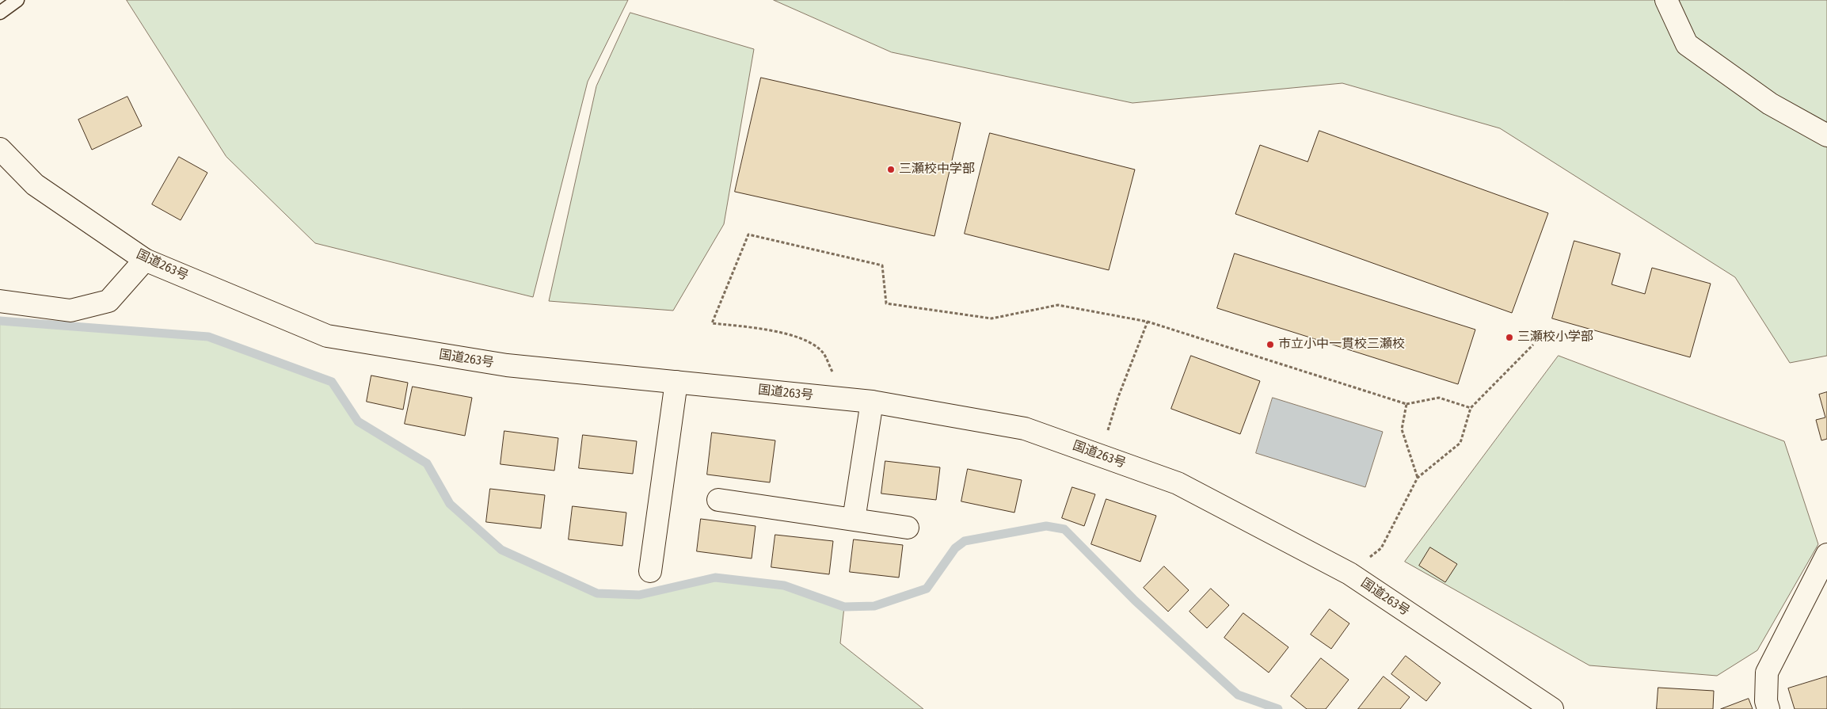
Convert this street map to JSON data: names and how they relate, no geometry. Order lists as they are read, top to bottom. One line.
{"streets":{"main road":["国道263号"]},"places":["三瀬校中学部","三瀬校小学部","市立小中一貫校三瀬校"]}
